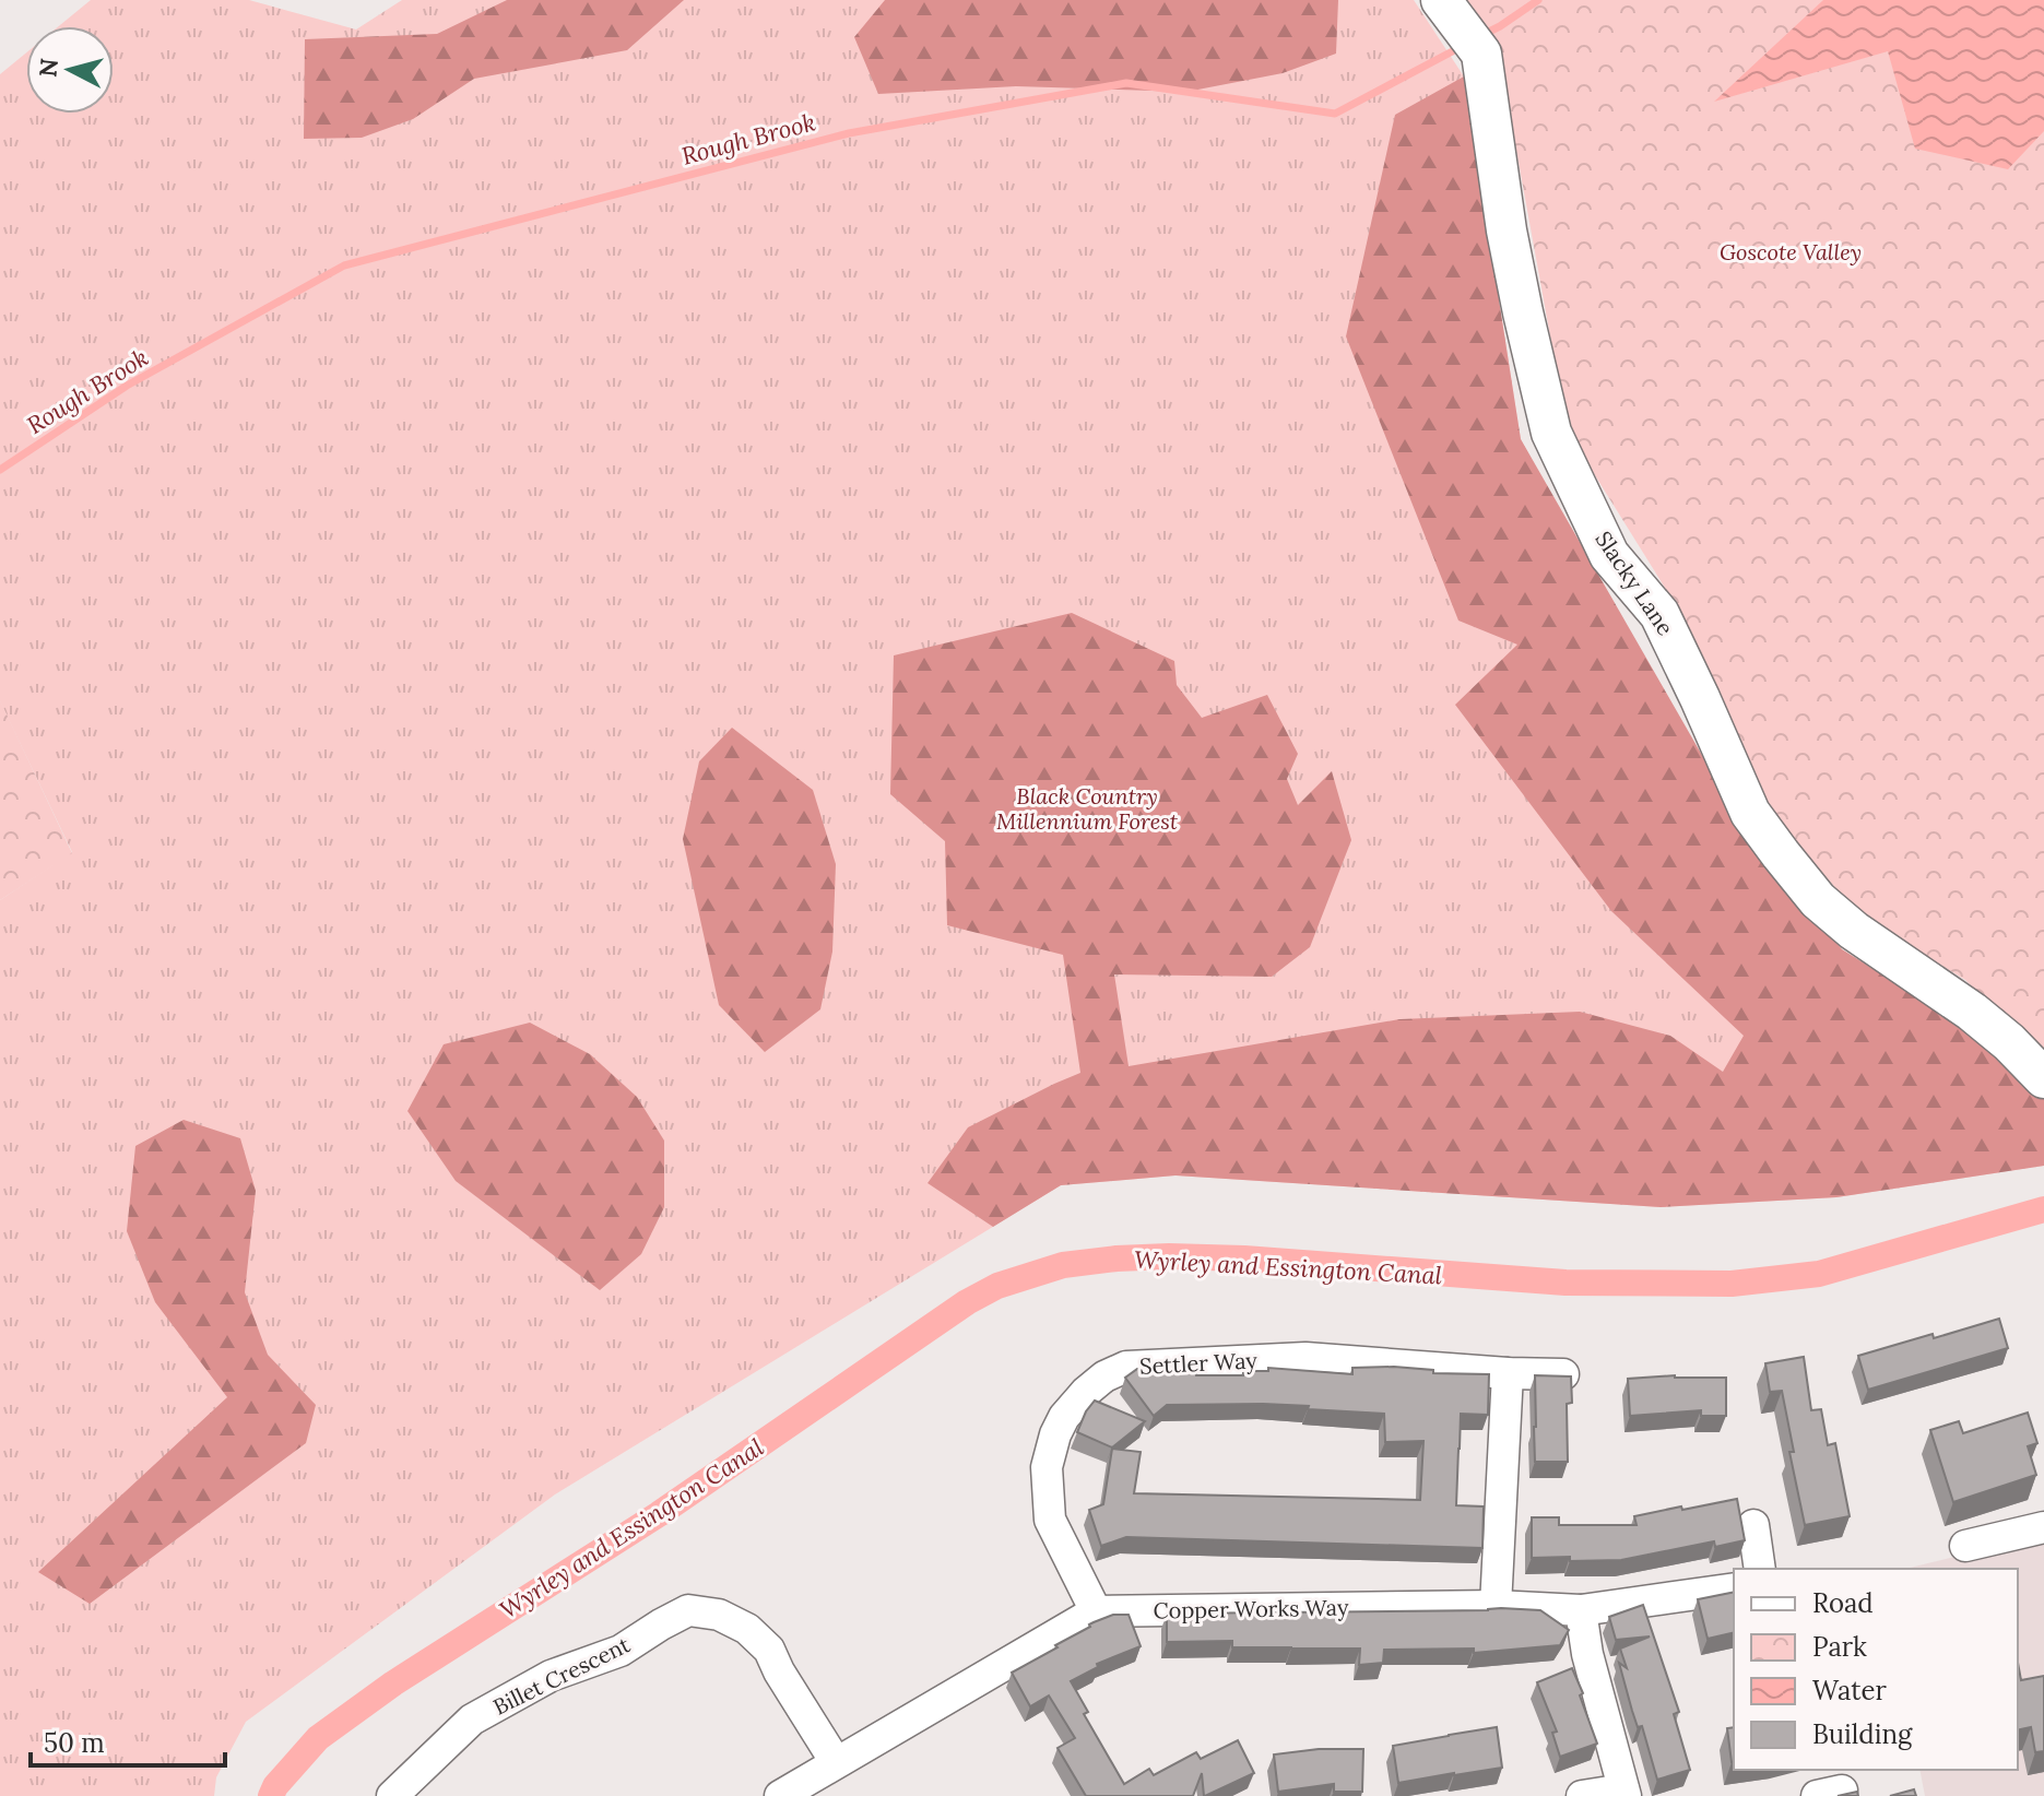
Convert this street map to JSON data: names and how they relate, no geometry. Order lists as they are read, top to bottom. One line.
{"streets":{"street":["Slacky Lane","Settler Way","Copper Works Way","Billet Crescent"]},"crossings":[["Settler Way","Copper Works Way"],["Copper Works Way","Billet Crescent"]],"water":["Rough Brook","Wyrley and Essington Canal"],"parks":["Goscote Valley","Black Country Millennium Forest"],"legend":["Road","Park","Water","Building"],"scale_bar":"50 m","north":"left"}
